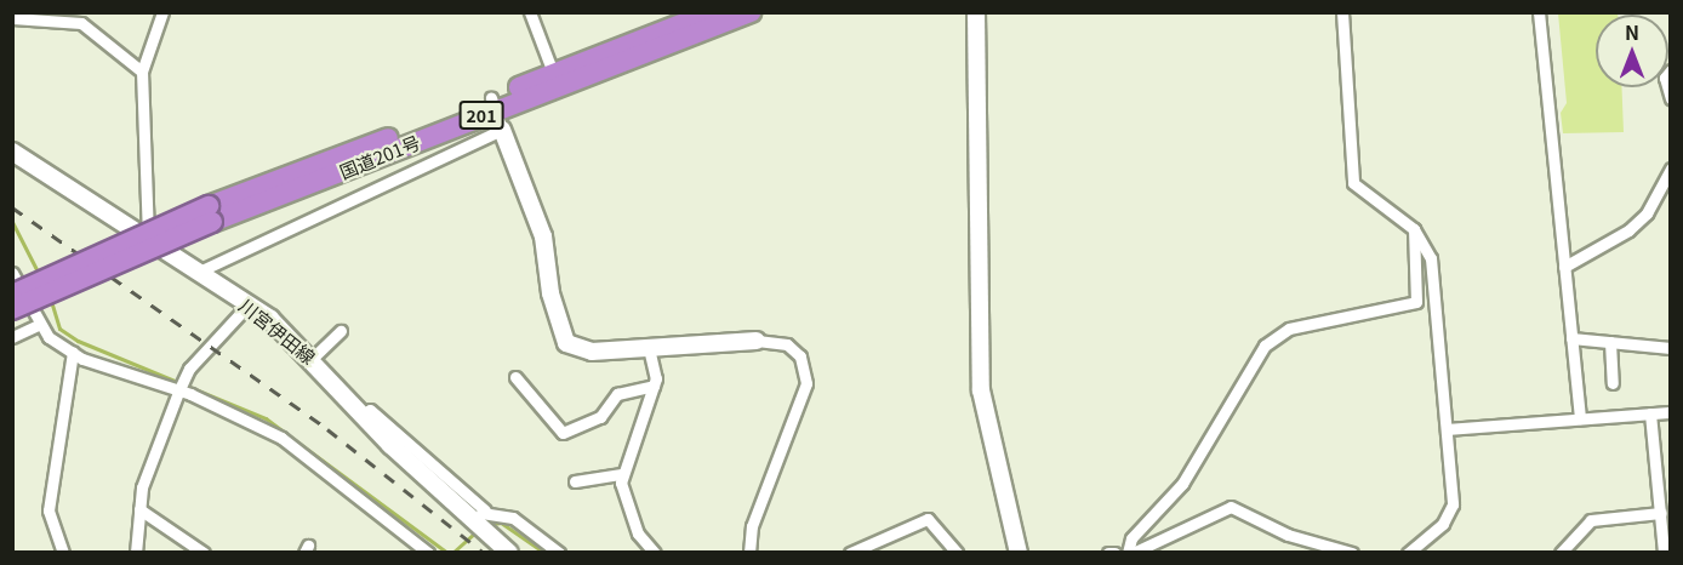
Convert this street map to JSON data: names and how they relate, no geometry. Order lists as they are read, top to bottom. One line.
{"streets":{"highway":["201","国道201号"],"street":["川宮伊田線"]},"north":"top"}
